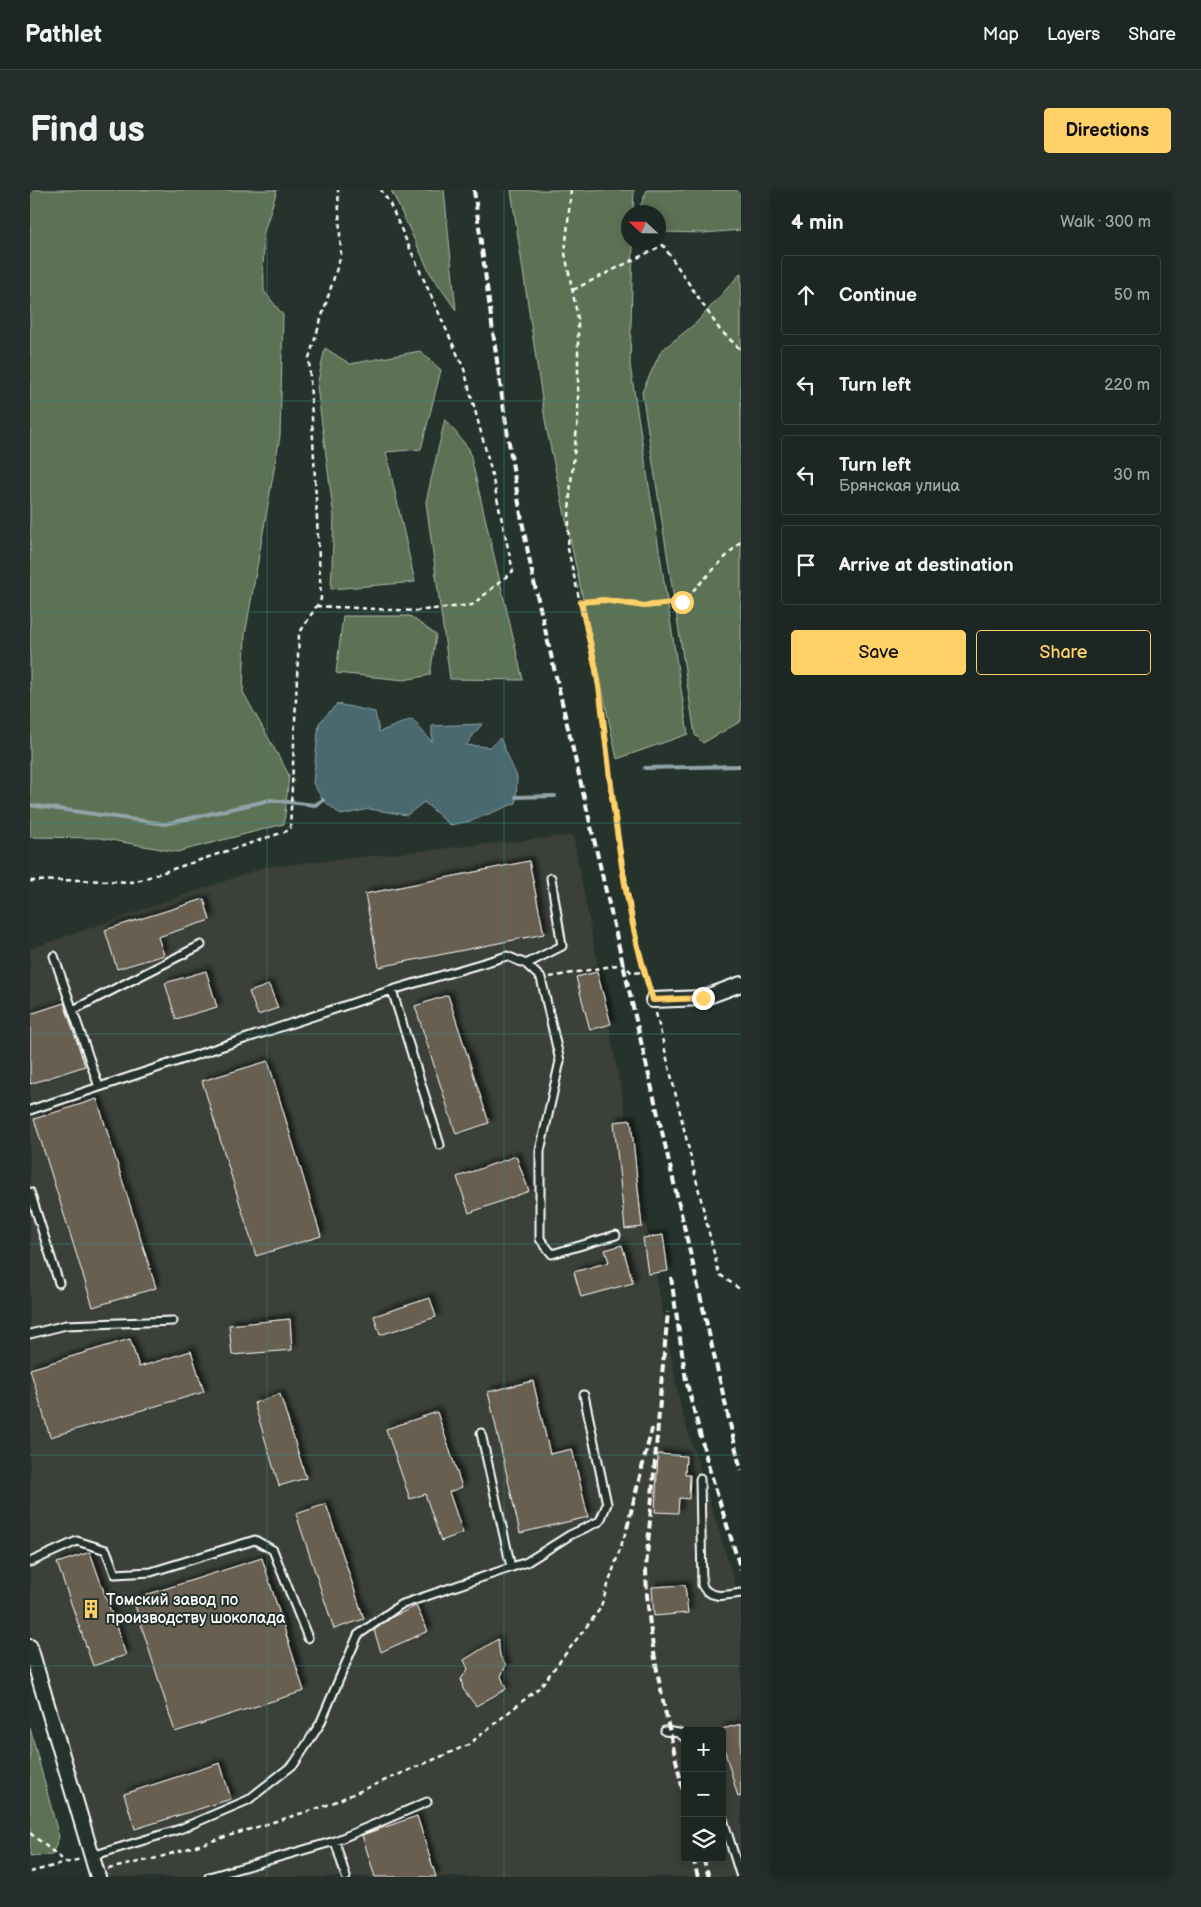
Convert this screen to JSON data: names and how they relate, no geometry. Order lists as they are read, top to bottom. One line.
{"places":{"building":["Томский завод по производству шоколада"]},"north":"left","page":{"header":"Pathlet","nav":["Map","Layers","Share"],"buttons":["Directions",["Save","Share"]],"title":"Find us","heading":["4 min","Walk · 300 m"],"list":[["Continue","50 m"],["Turn left","220 m"],["Turn left","Брянская улица","30 m"],"Arrive at destination"],"map_buttons":["+","−"]}}
